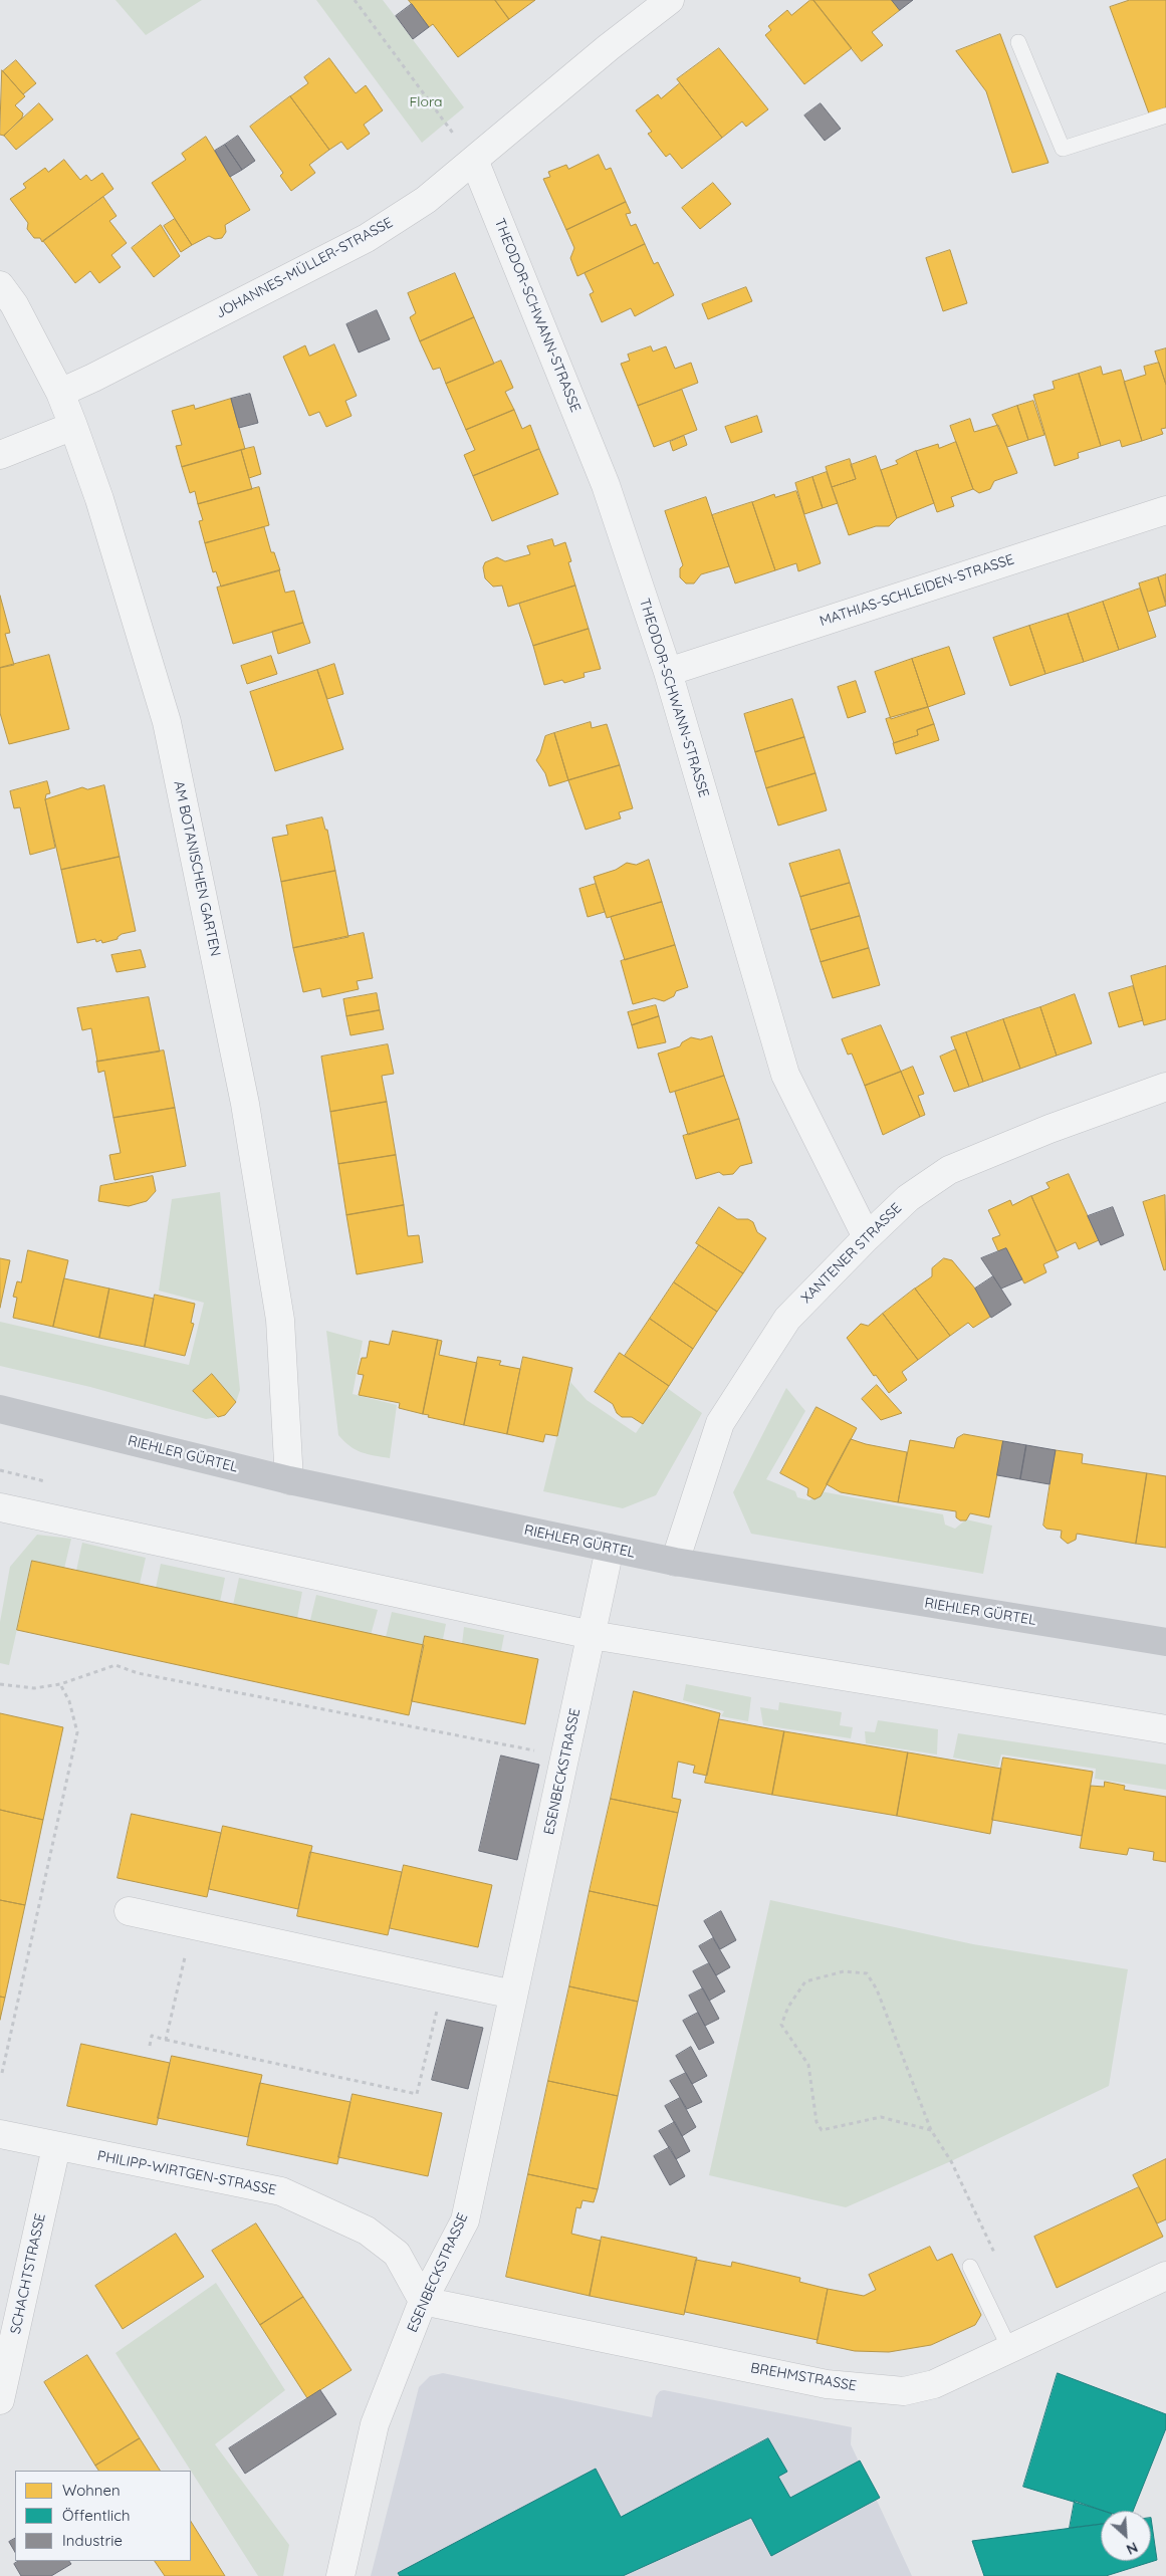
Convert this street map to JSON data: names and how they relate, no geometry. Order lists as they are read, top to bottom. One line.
{"streets":{"street":["JOHANNES-MÜLLER-STRASSE","THEODOR-SCHWANN-STRASSE","MATHIAS-SCHLEIDEN-STRASSE","AM BOTANISCHEN GARTEN","XANTENER STRASSE","RIEHLER GÜRTEL","ESENBECKSTRASSE","PHILIPP-WIRTGEN-STRASSE","SCHACHTSTRASSE","BREHMSTRASSE"]},"crossings":[["JOHANNES-MÜLLER-STRASSE","THEODOR-SCHWANN-STRASSE"],["JOHANNES-MÜLLER-STRASSE","AM BOTANISCHEN GARTEN"],["THEODOR-SCHWANN-STRASSE","MATHIAS-SCHLEIDEN-STRASSE"],["THEODOR-SCHWANN-STRASSE","XANTENER STRASSE"],["AM BOTANISCHEN GARTEN","RIEHLER GÜRTEL"],["XANTENER STRASSE","RIEHLER GÜRTEL"],["RIEHLER GÜRTEL","ESENBECKSTRASSE"],["ESENBECKSTRASSE","PHILIPP-WIRTGEN-STRASSE"],["ESENBECKSTRASSE","BREHMSTRASSE"],["PHILIPP-WIRTGEN-STRASSE","SCHACHTSTRASSE"],["PHILIPP-WIRTGEN-STRASSE","BREHMSTRASSE"]],"parks":["Flora"],"legend":["Wohnen","Öffentlich","Industrie"],"north":"bottom right"}
